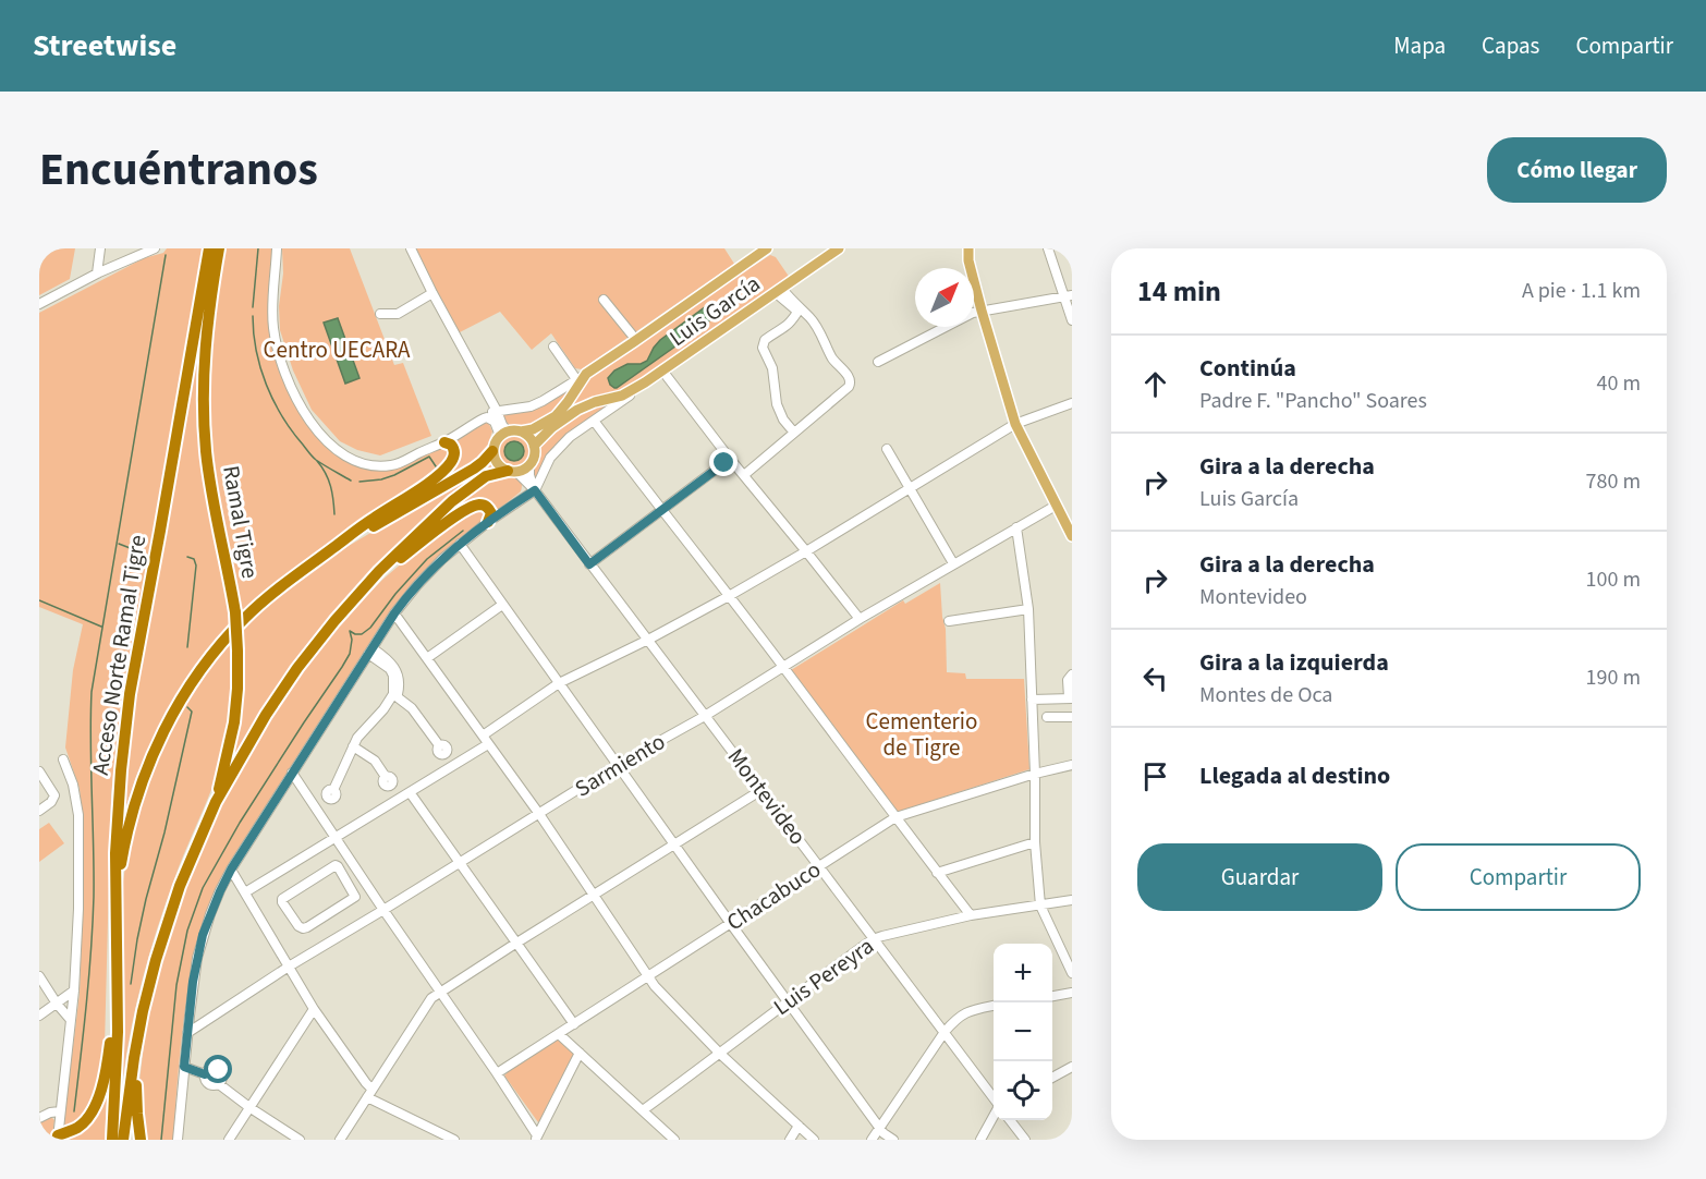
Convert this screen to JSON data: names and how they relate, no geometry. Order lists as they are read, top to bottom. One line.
{"streets":{"highway":["Ramal Tigre","Acceso Norte Ramal Tigre"],"main road":["Luis García"],"street":["Sarmiento","Montevideo","Chacabuco","Luis Pereyra"]},"crossings":[["Luis García","Montevideo"],["Ramal Tigre","Acceso Norte Ramal Tigre"],["Sarmiento","Montevideo"],["Montevideo","Chacabuco"],["Montevideo","Luis Pereyra"]],"parks":["Centro UECARA","Cementerio de Tigre"],"north":"top right","page":{"header":"Streetwise","nav":["Mapa","Capas","Compartir"],"title":"Encuéntranos","buttons":["Cómo llegar",["Guardar","Compartir"]],"heading":["14 min","A pie · 1.1 km"],"list":[["Continúa","Padre F. \"Pancho\" Soares","40 m"],["Gira a la derecha","Luis García","780 m"],["Gira a la derecha","Montevideo","100 m"],["Gira a la izquierda","Montes de Oca","190 m"],"Llegada al destino"],"map_buttons":["+","−"]}}
